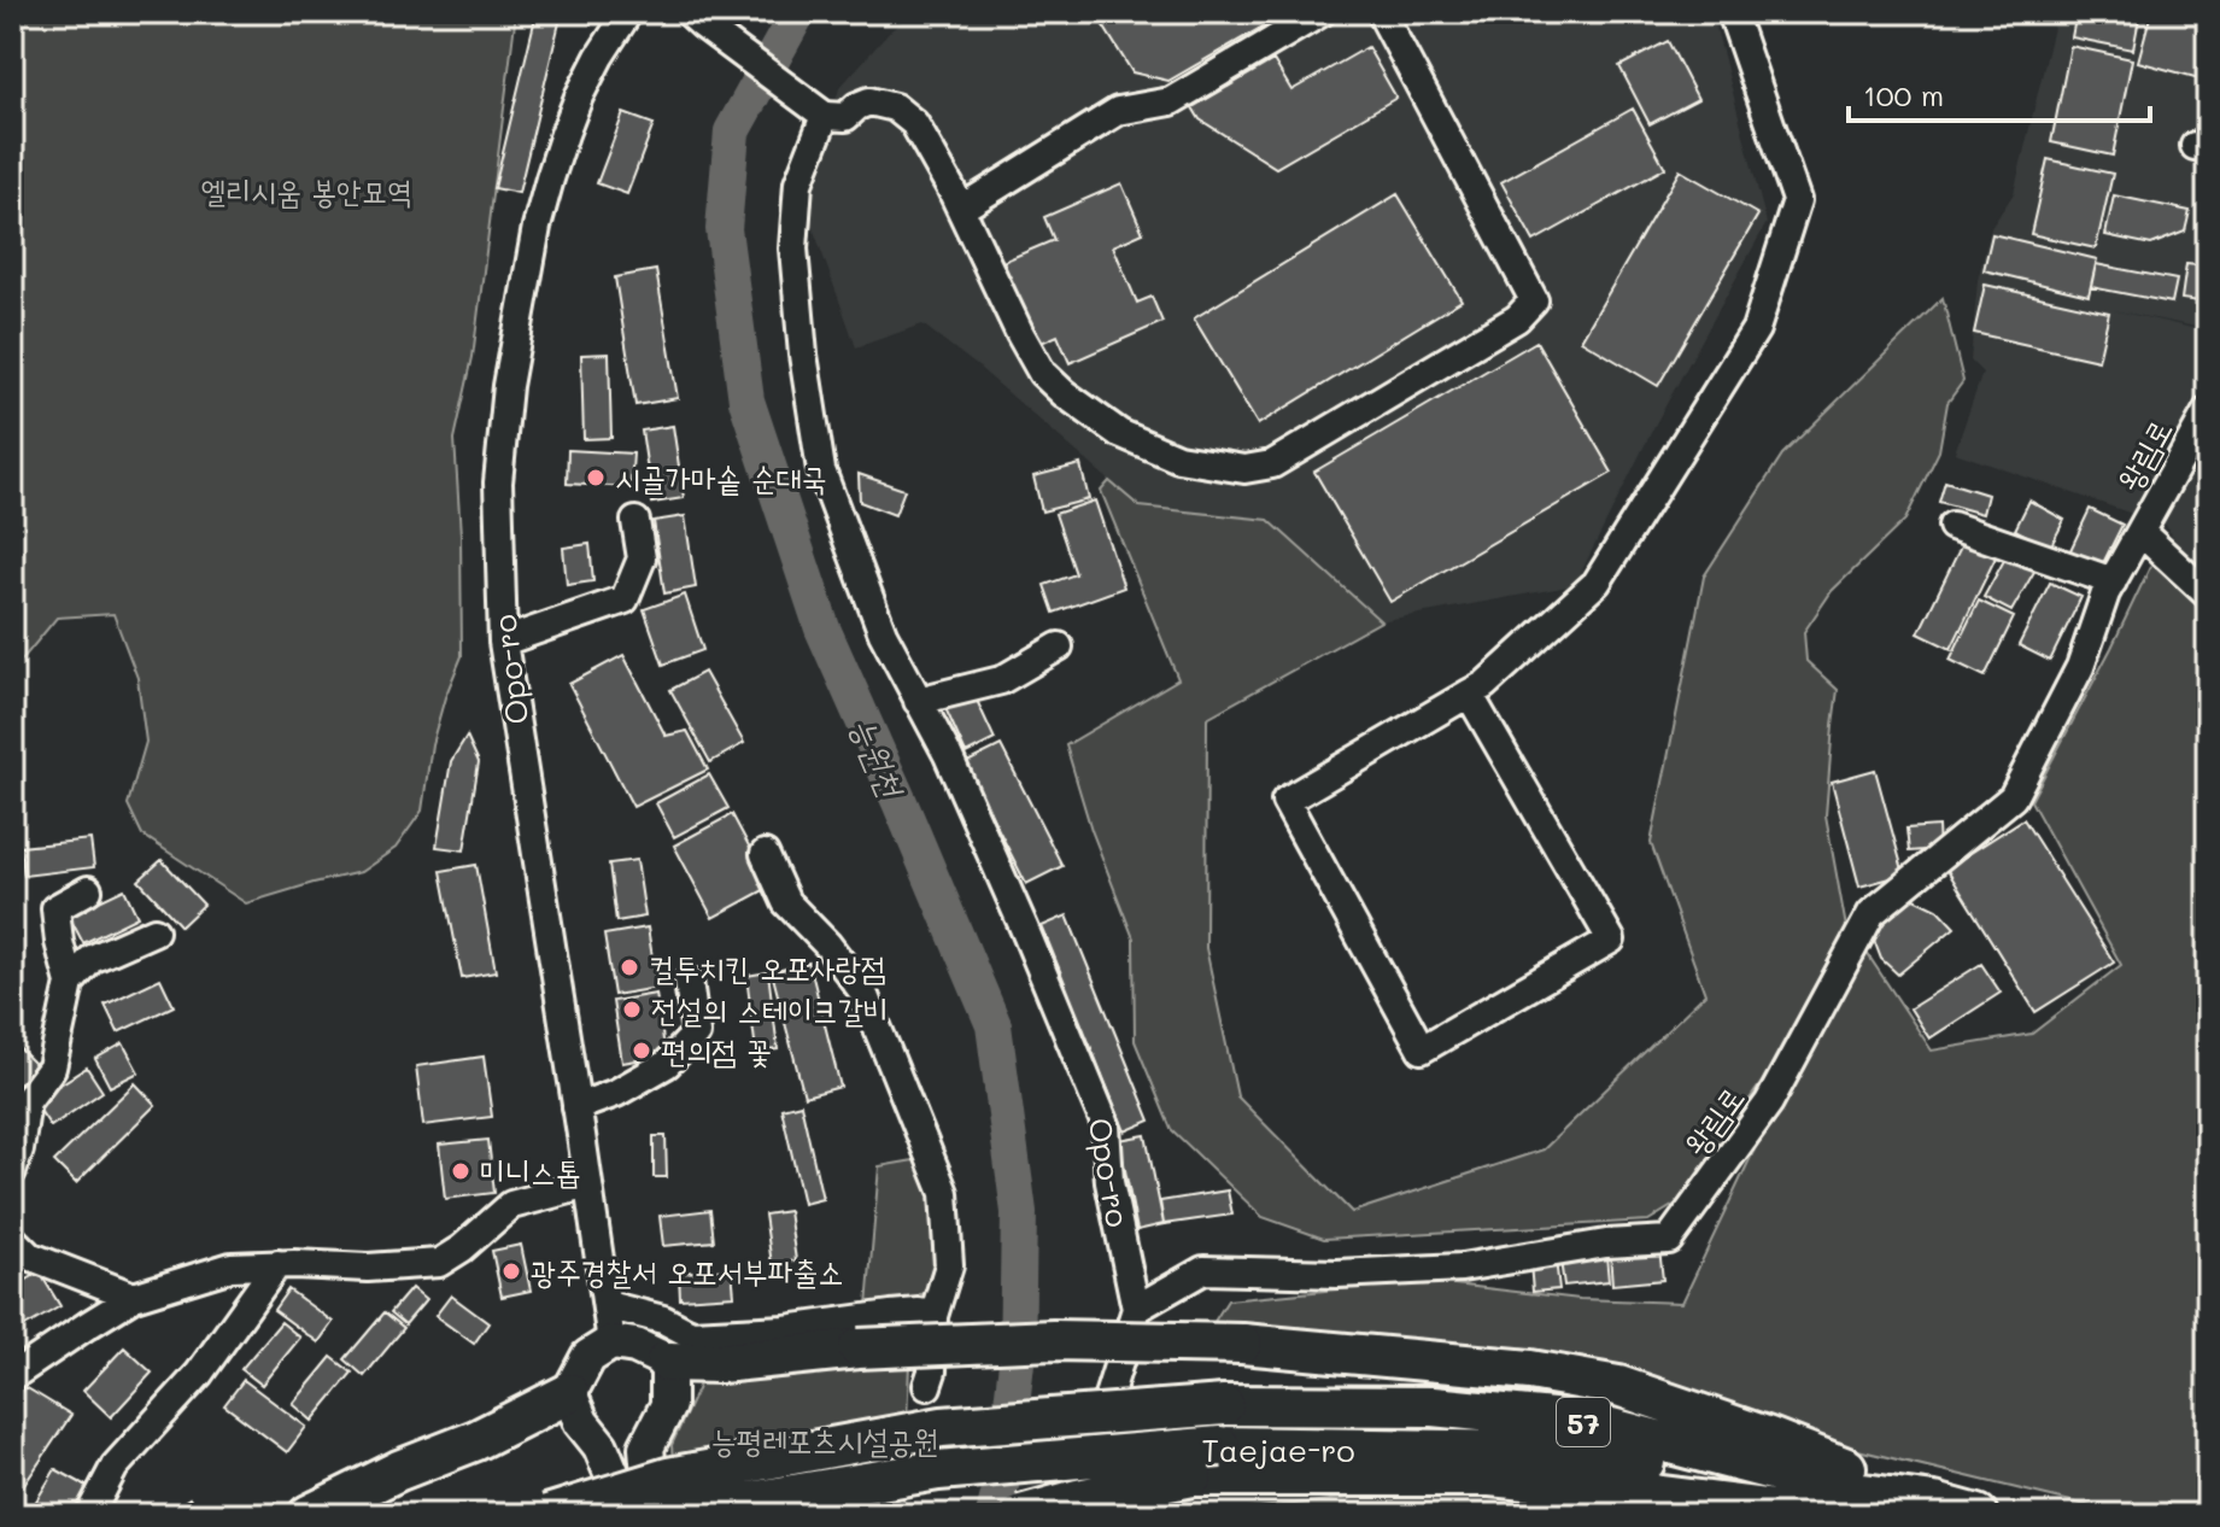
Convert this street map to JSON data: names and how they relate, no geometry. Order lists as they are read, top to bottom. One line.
{"streets":{"highway":["57","Taejae-ro"],"street":["왕림로","Opo-ro"]},"crossings":[["왕림로","Opo-ro"]],"water":["능원천"],"parks":["엘리시움 봉안묘역","능평레포츠시설공원"],"places":["시골가마솥 순대국","컬투치킨 오포사랑점","전설의 스테이크갈비","편의점 꽃","미니스톱","광주경찰서 오포서부파출소"],"scale_bar":"100 m"}
